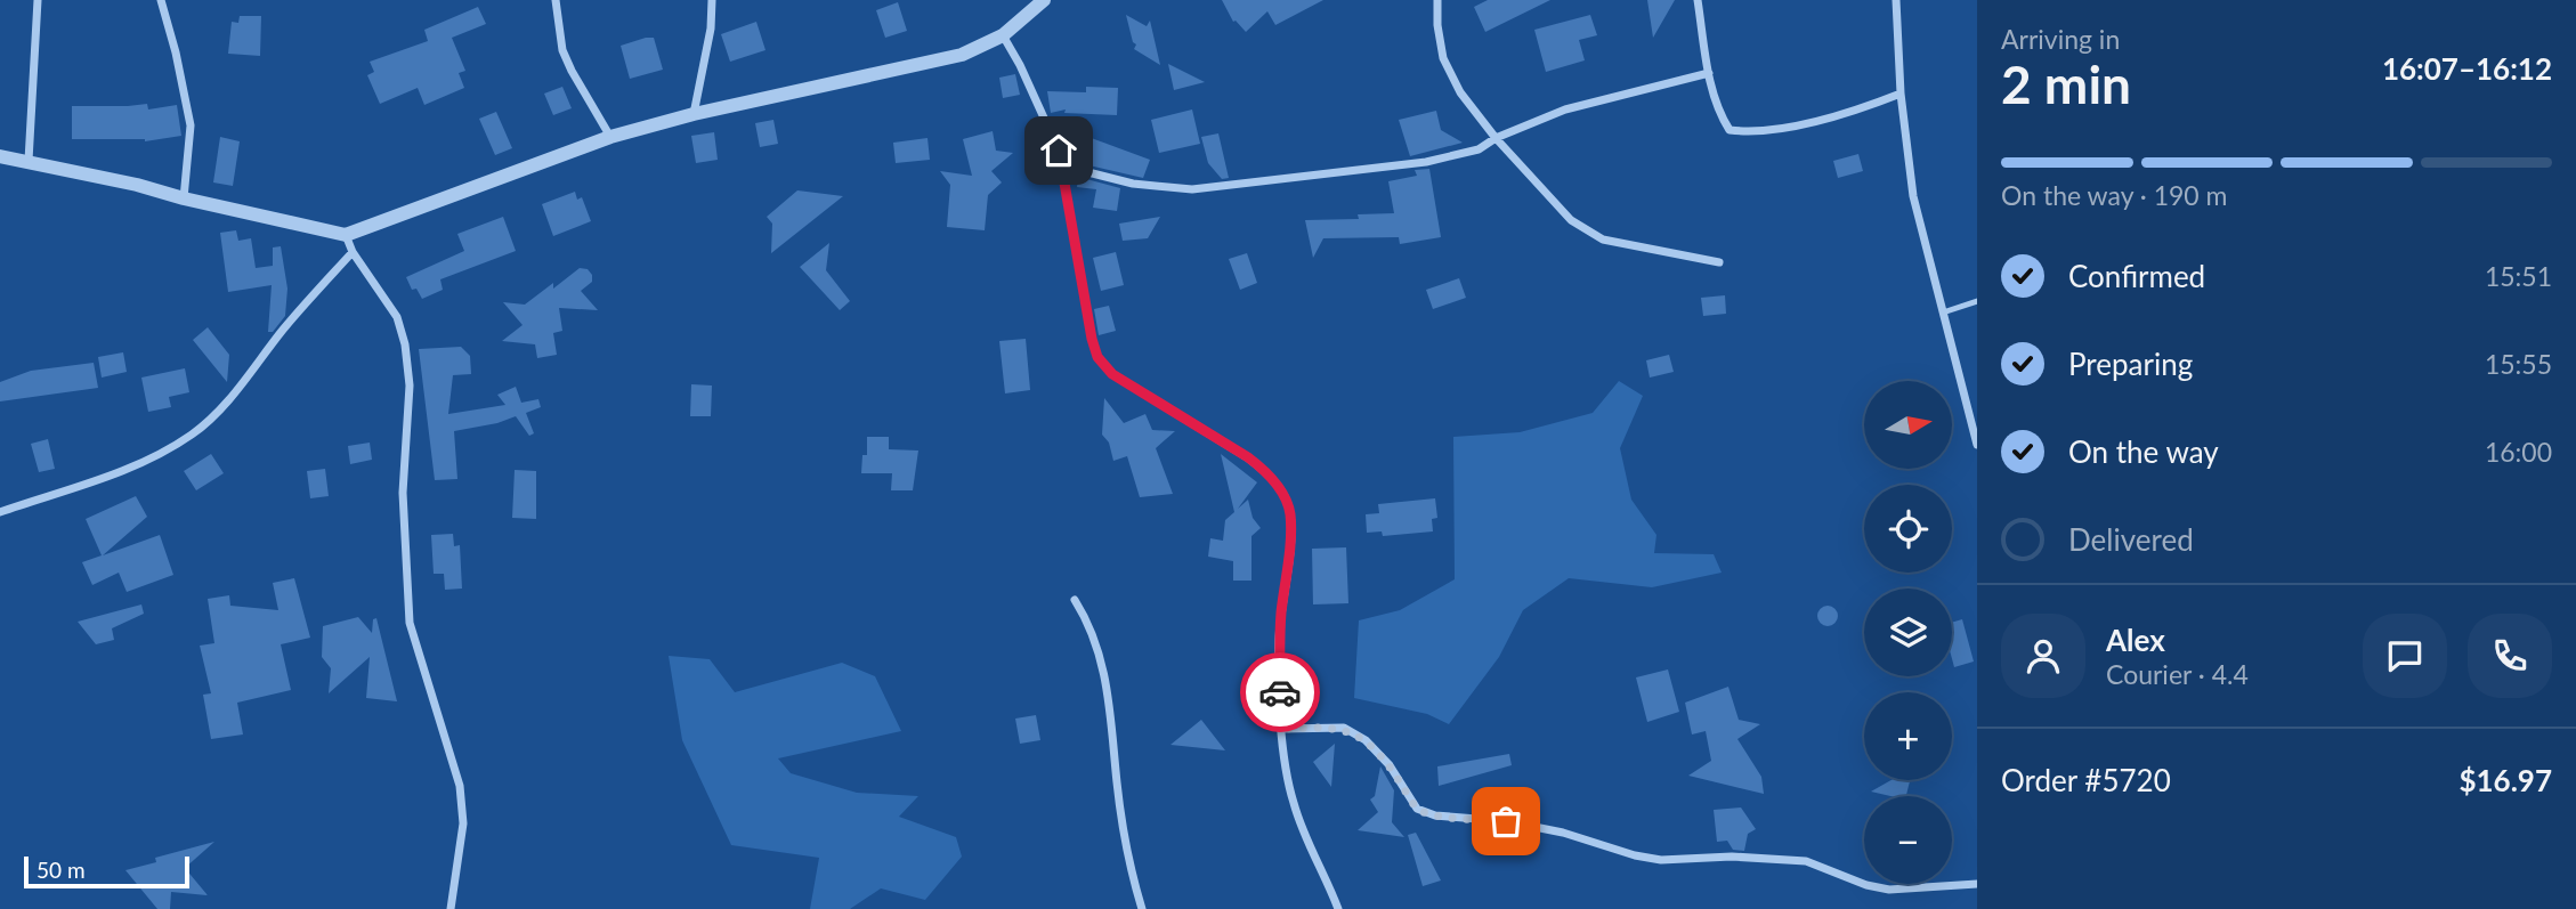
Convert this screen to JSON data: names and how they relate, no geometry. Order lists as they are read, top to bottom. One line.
{"scale_bar":"50 m","north":"right","page":{"heading":["2 min","Arriving in","16:07–16:12"],"panel":["Alex","Courier · 4.4","Order #5720","$16.97"],"bar":"On the way · 190 m","list":[["Confirmed","15:51"],["Preparing","15:55"],["On the way","16:00"],"Delivered"],"map_buttons":["+","−"],"scale":"50 m"}}
